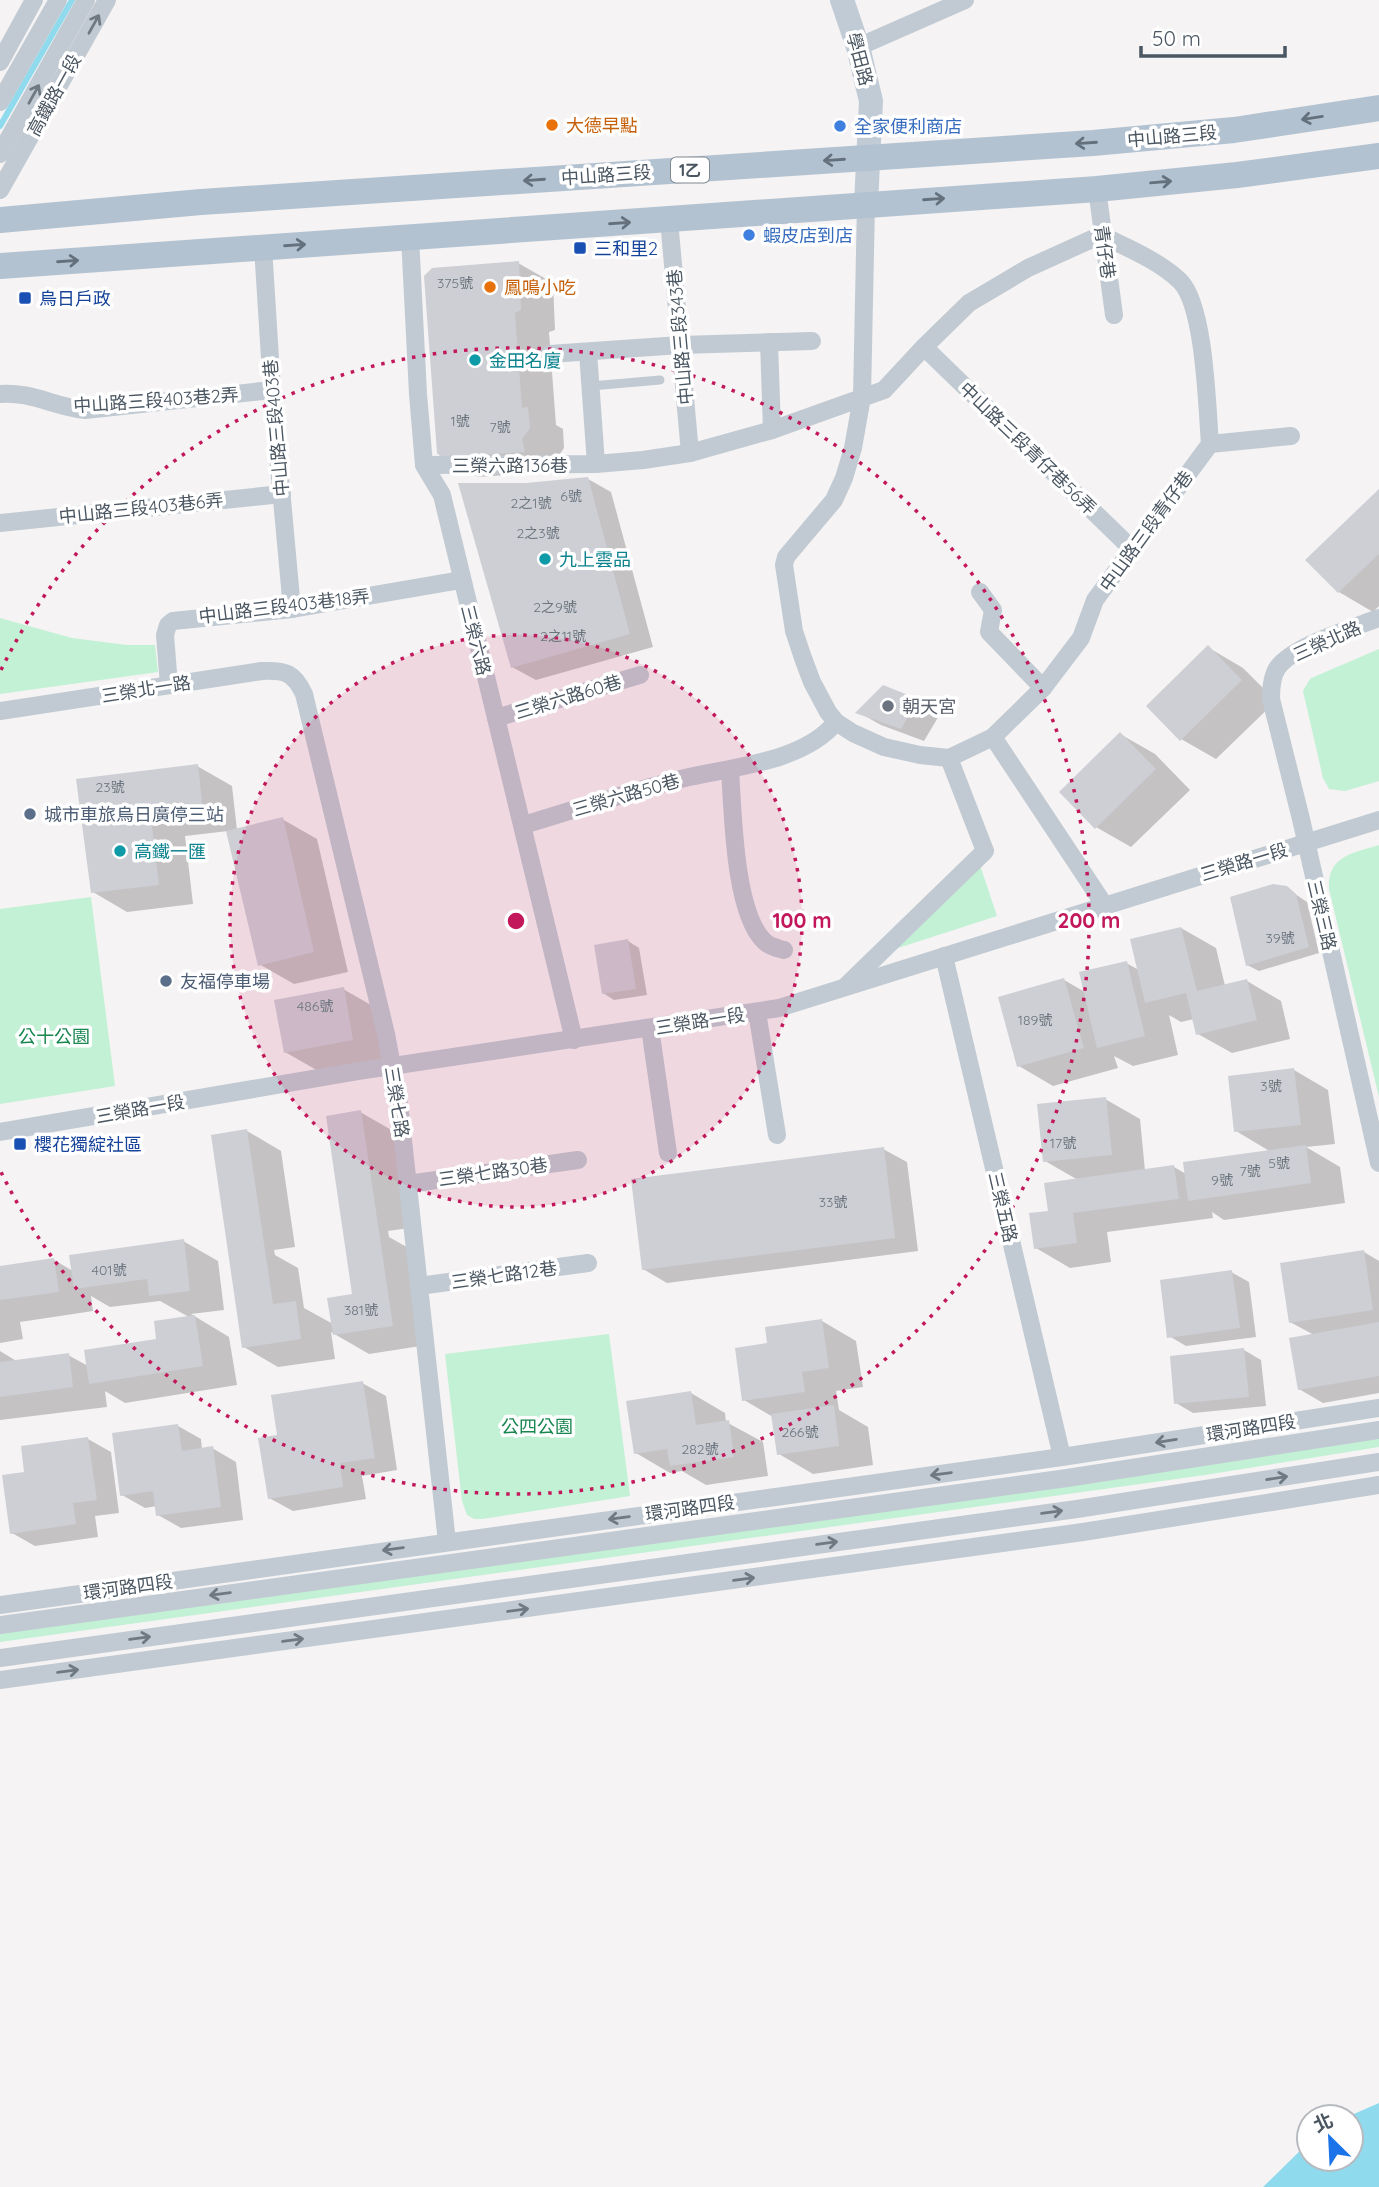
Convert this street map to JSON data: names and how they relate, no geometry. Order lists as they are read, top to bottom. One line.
{"streets":{"main road":["學田路","中山路三段","1乙"],"street":["高鐵路一段","青仔巷","中山路三段343巷","中山路三段403巷2弄","中山路三段403巷","中山路三段青仔巷56弄","三榮六路136巷","中山路三段403巷6弄","中山路三段青仔巷","中山路三段403巷18弄","三榮六路","三榮北路","三榮北一路","三榮六路60巷","三榮六路50巷","三榮路一段","三榮三路","三榮七路","三榮七路30巷","三榮五路","三榮七路12巷","環河路四段"]},"crossings":[["學田路","中山路三段"],["中山路三段343巷","三榮六路136巷"],["中山路三段403巷2弄","中山路三段403巷"],["中山路三段403巷","中山路三段403巷6弄"],["中山路三段403巷","中山路三段403巷18弄"],["中山路三段青仔巷56弄","中山路三段青仔巷"],["三榮六路136巷","三榮六路"],["中山路三段403巷18弄","三榮六路"],["中山路三段403巷18弄","三榮北一路"],["三榮六路","三榮六路60巷"],["三榮六路","三榮六路50巷"],["三榮六路","三榮路一段"],["三榮北路","三榮三路"],["三榮北一路","三榮七路"],["三榮路一段","三榮三路"],["三榮路一段","三榮七路"],["三榮路一段","三榮五路"],["三榮七路","三榮七路30巷"],["三榮七路","三榮七路12巷"],["三榮七路","環河路四段"],["三榮五路","環河路四段"]],"parks":["公十公園","公四公園"],"places":{"other":["大德早點","全家便利商店","蝦皮店到店","鳳鳴小吃","金田名廈","九上雲品","朝天宮","城市車旅烏日廣停三站","高鐵一匯","友福停車場"],"transit":["三和里2","烏日戶政","櫻花獨綻社區"]},"house_numbers":["375號","1號","7號","6號","2之1號","2之3號","2之9號","2之11號","23號","39號","486號","189號","3號","17號","5號","7號","9號","33號","401號","381號","266號","282號"],"scale_bar":"50 m","north":"top left","rings":["100 m","200 m"]}
